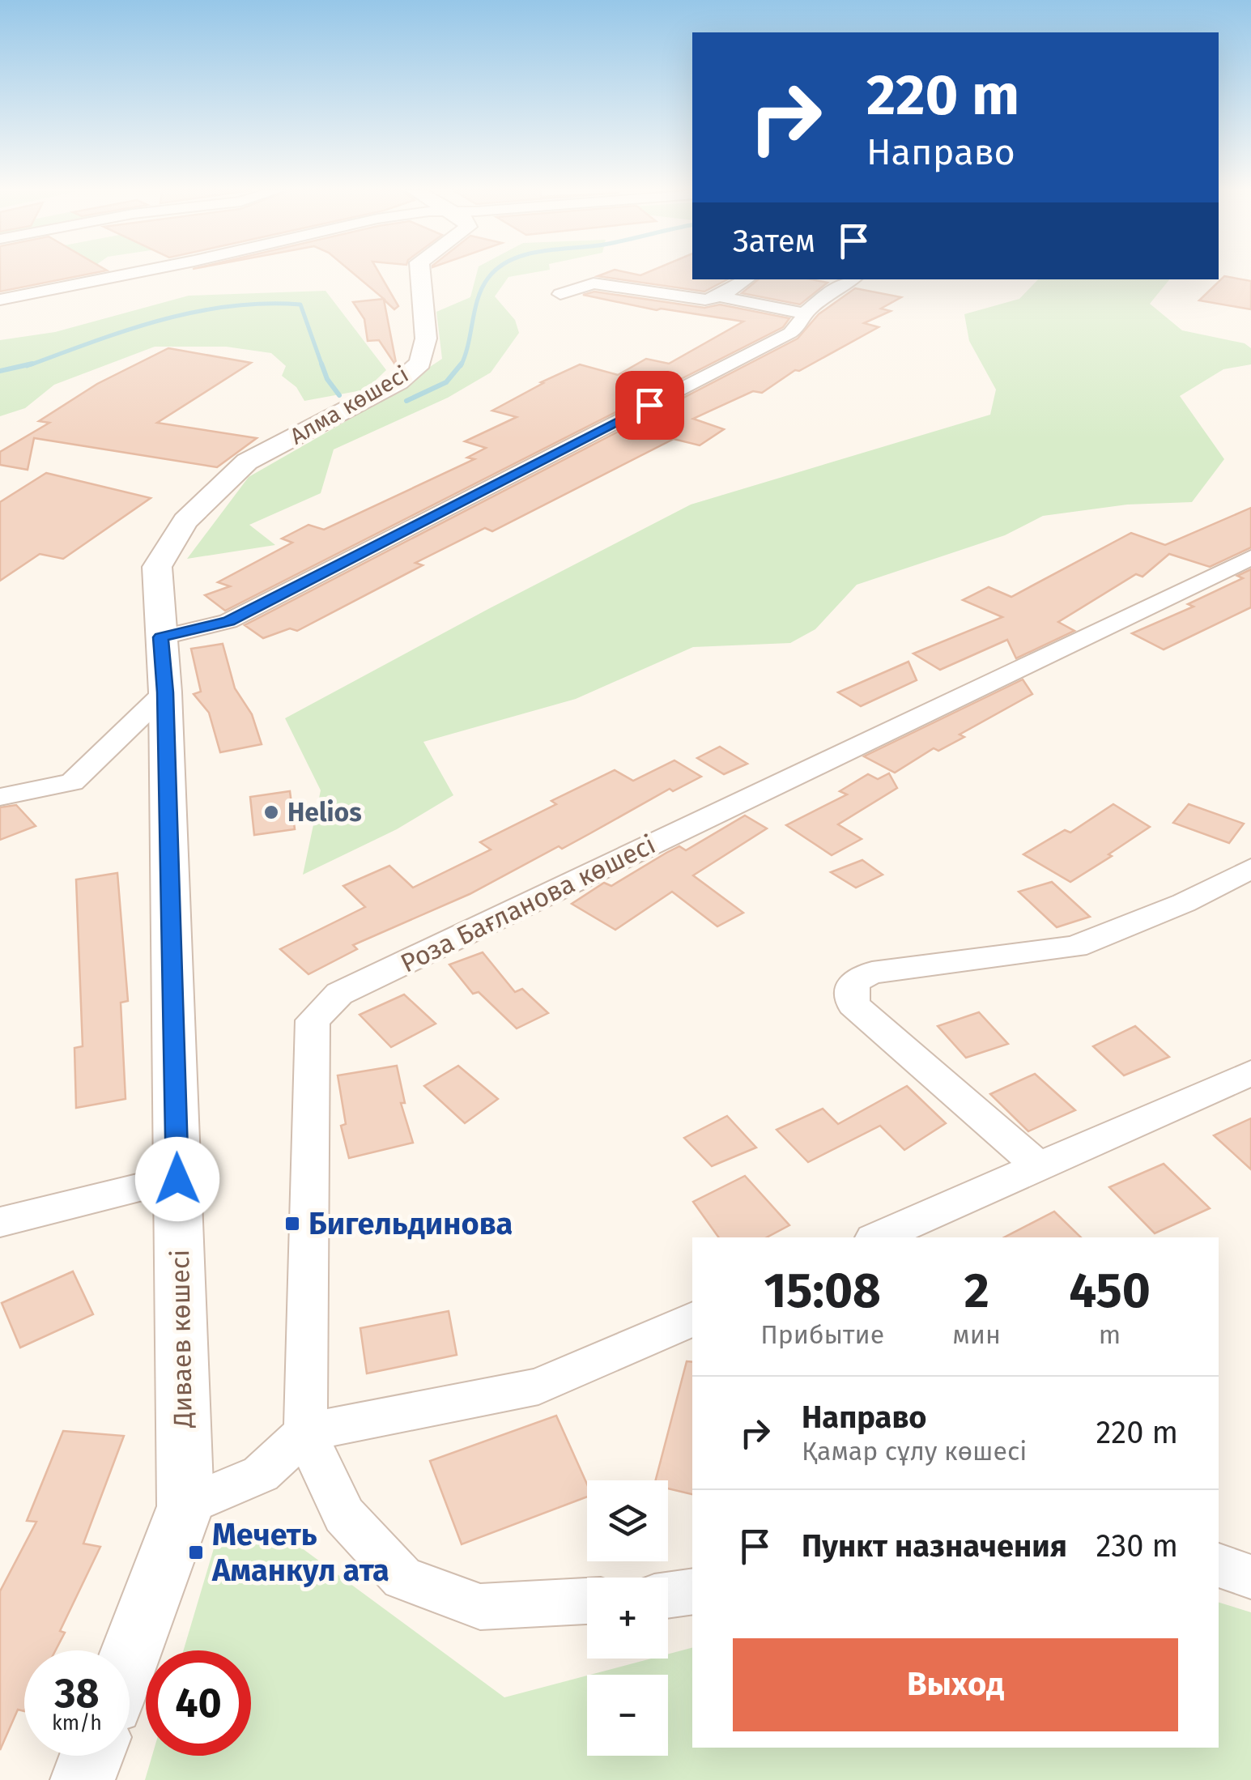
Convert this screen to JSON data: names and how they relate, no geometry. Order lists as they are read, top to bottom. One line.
{"streets":{"street":["Алма көшесі","Роза Бағланова көшесі","Диваев көшесі"]},"crossings":[["Алма көшесі","Диваев көшесі"]],"places":{"other":["Helios"],"transit":["Бигельдинова","Мечеть Аманкул ата"]},"page":{"turn":["220 m","Направо"],"then":"Затем","eta":["15:08","Прибытие","2","мин","450","m"],"list":[{"name":"Направо","note":"Қамар сұлу көшесі","value":"220 m"},{"name":"Пункт назначения","value":"230 m"}],"map_buttons":["+","−"],"buttons":"Выход","speed":"38 km/h","limit":"40"}}
